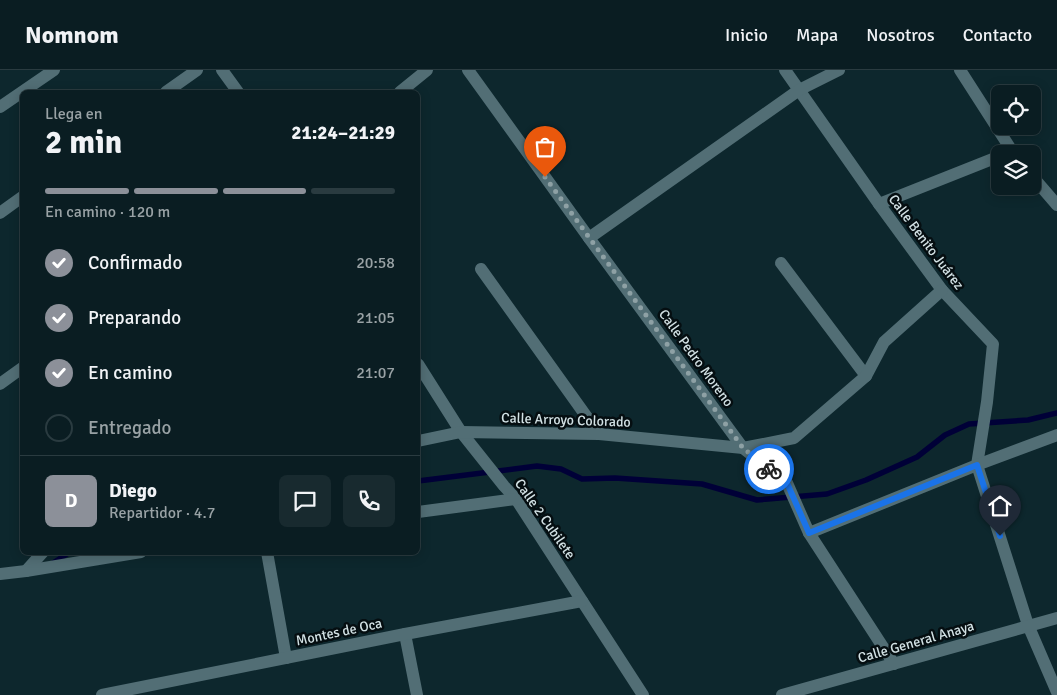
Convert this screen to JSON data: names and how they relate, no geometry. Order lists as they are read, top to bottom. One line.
{"streets":{"street":["Calle Benito Juárez","Calle Pedro Moreno","Calle Arroyo Colorado","Calle 2 Cubilete","Montes de Oca","Calle General Anaya"]},"crossings":[["Calle Pedro Moreno","Calle Arroyo Colorado"],["Calle Pedro Moreno","Calle General Anaya"],["Calle Arroyo Colorado","Calle 2 Cubilete"],["Calle 2 Cubilete","Montes de Oca"]],"page":{"header":"Nomnom","nav":["Inicio","Mapa","Nosotros","Contacto"],"heading":["2 min","Llega en","21:24–21:29"],"panel":["Diego","Repartidor · 4.7"],"bar":"En camino · 120 m","list":[["Confirmado","20:58"],["Preparando","21:05"],["En camino","21:07"],"Entregado"],"round":"D"}}
